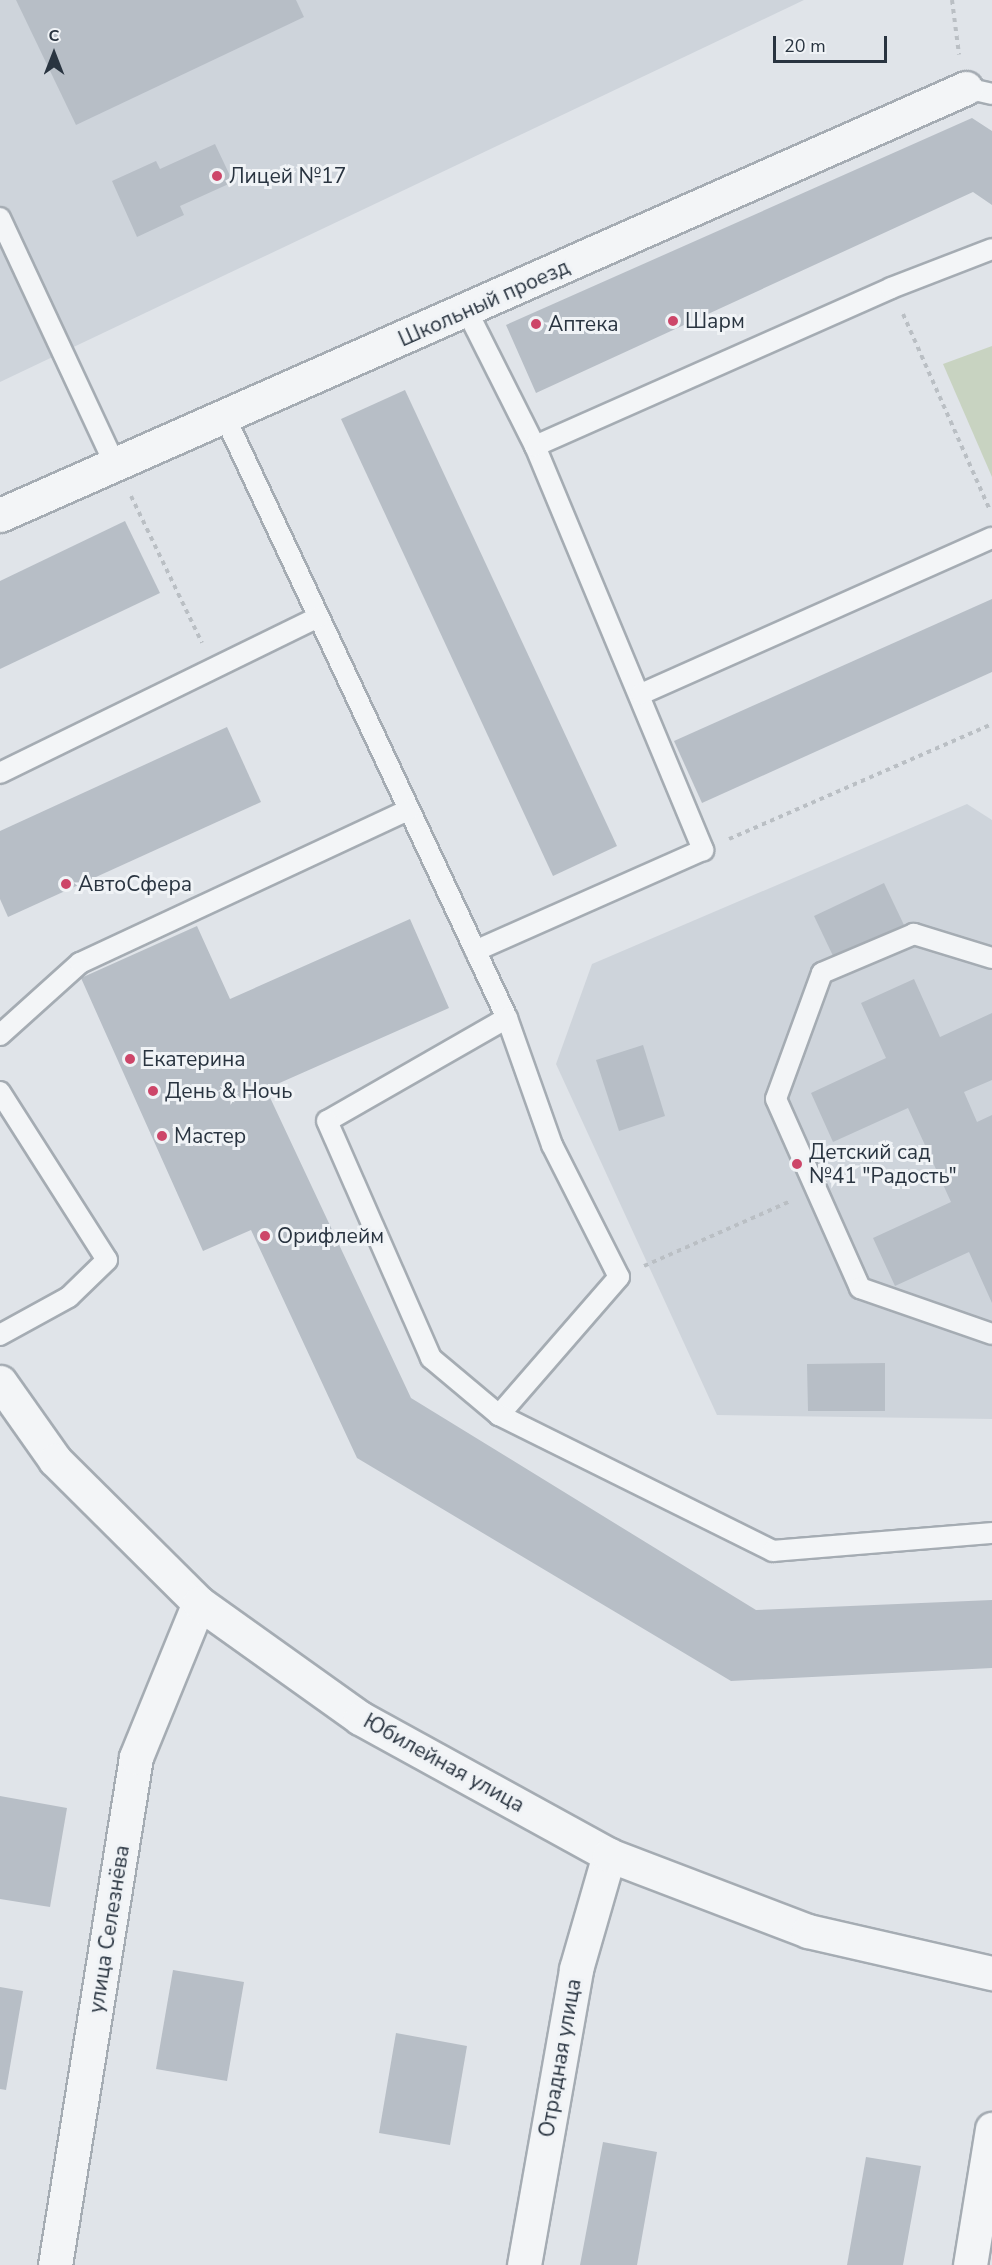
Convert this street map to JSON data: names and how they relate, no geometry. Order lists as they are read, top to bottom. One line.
{"streets":{"street":["Школьный проезд","Юбилейная улица","улица Селезнёва","Отрадная улица"]},"crossings":[["Юбилейная улица","улица Селезнёва"],["Юбилейная улица","Отрадная улица"]],"places":["Лицей №17","Шарм","Аптека","АвтоСфера","Екатерина","День & Ночь","Мастер","Детский сад №41 \"Радость\"","Орифлейм"],"scale_bar":"20 m","north":"top"}
